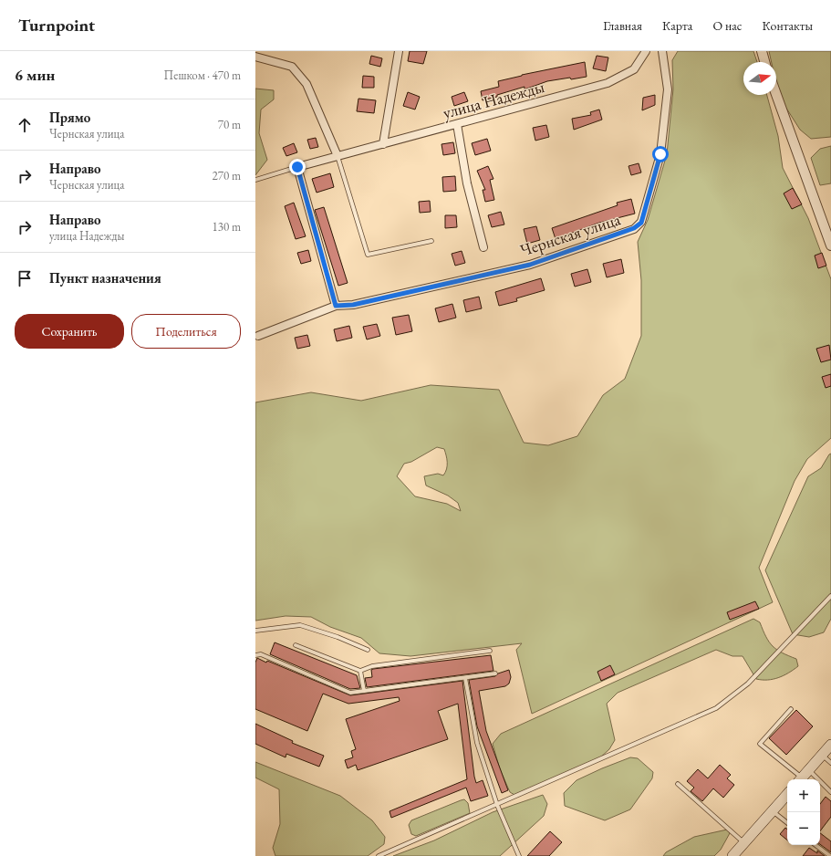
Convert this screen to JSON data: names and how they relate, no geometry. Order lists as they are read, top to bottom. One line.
{"streets":{"street":["улица Надежды","Чернская улица"]},"north":"right","page":{"header":"Turnpoint","nav":["Главная","Карта","О нас","Контакты"],"heading":["6 мин","Пешком · 470 m"],"list":[["Прямо","Чернская улица","70 m"],["Направо","Чернская улица","270 m"],["Направо","улица Надежды","130 m"],"Пункт назначения"],"buttons":["Сохранить","Поделиться"],"map_buttons":["+","−"]}}
